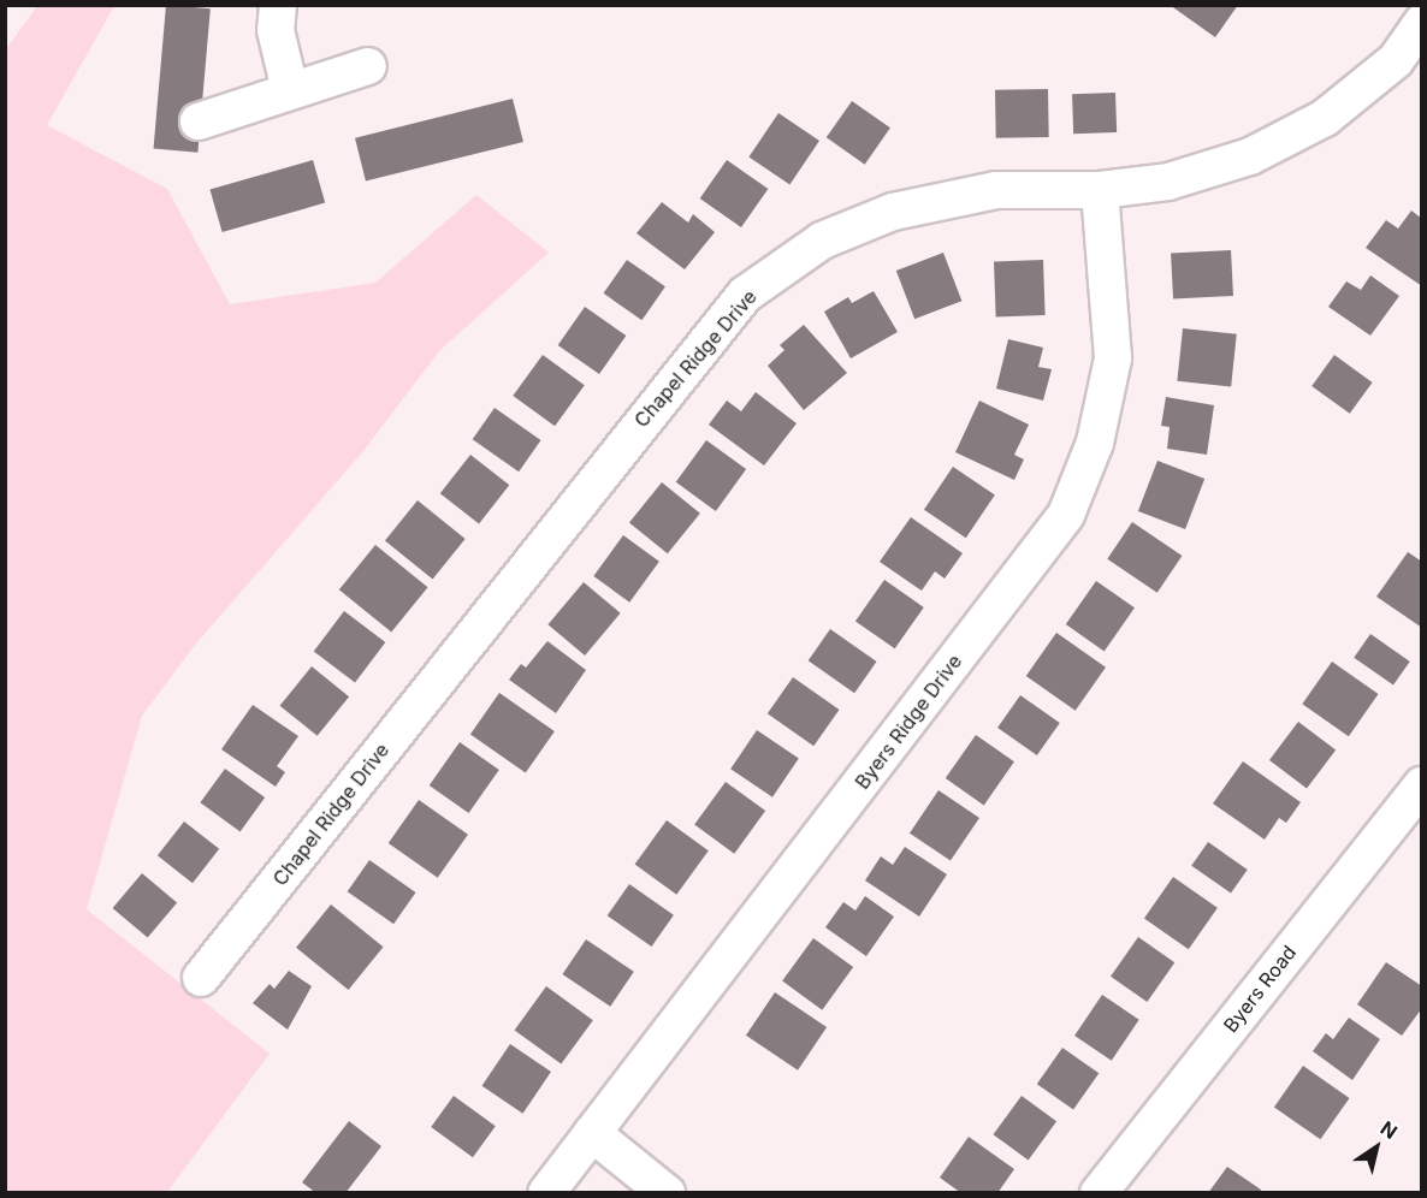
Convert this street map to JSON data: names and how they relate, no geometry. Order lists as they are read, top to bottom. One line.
{"streets":{"street":["Chapel Ridge Drive","Byers Ridge Drive","Byers Road"]},"crossings":[["Chapel Ridge Drive","Byers Ridge Drive"]],"north":"top right"}
